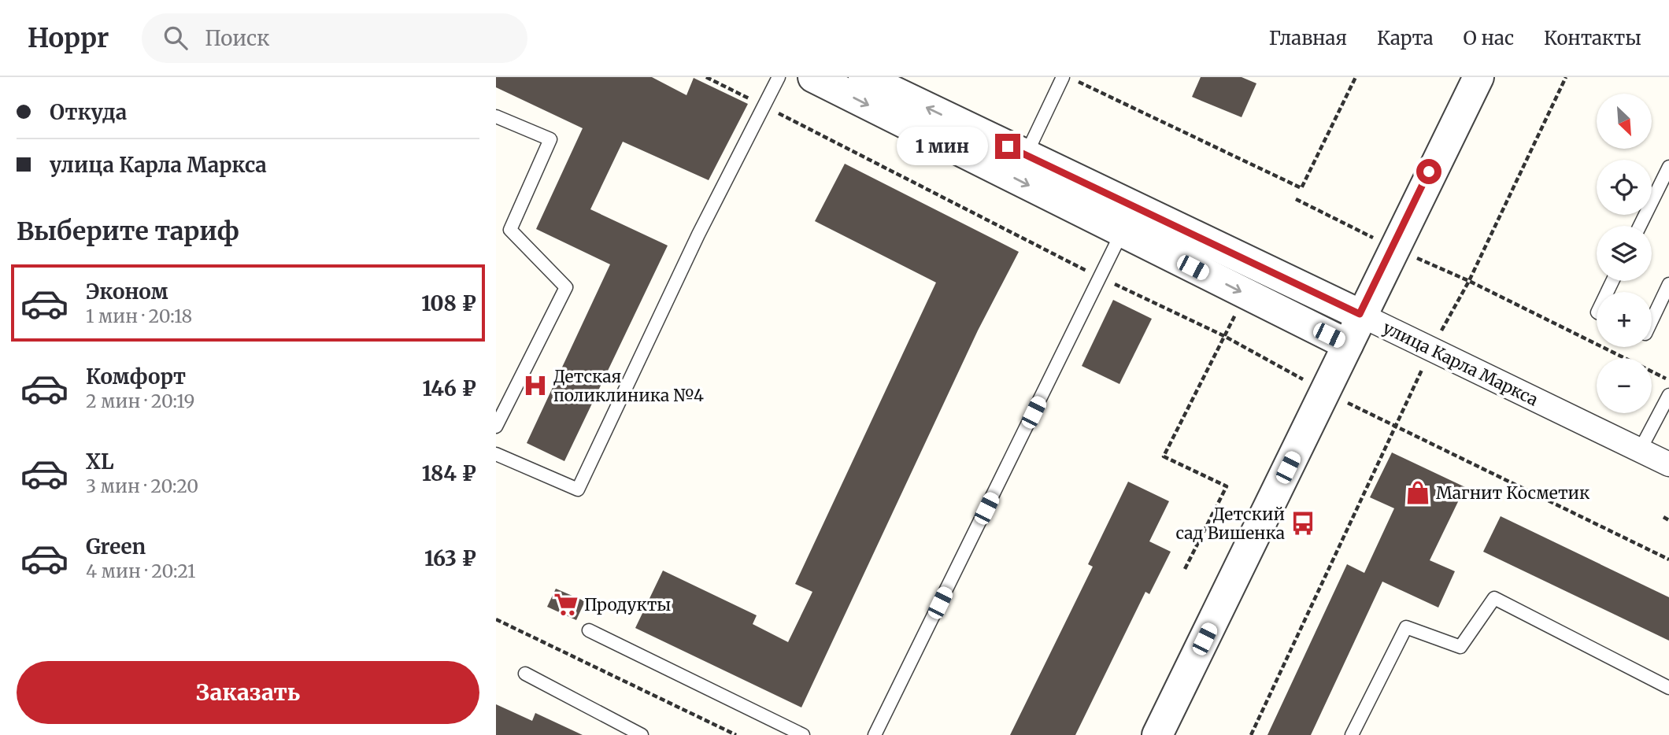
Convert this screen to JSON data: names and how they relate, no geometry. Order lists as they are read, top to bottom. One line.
{"streets":{"street":["улица Карла Маркса"]},"places":{"hospital":["Детская поликлиника №4"],"shop":["Магнит Косметик"],"bus stop":["Детский сад Вишенка"],"supermarket":["Продукты"]},"north":"bottom right","page":{"header":"Hoppr","search":"Поиск","nav":["Главная","Карта","О нас","Контакты"],"banner":["Откуда","улица Карла Маркса"],"map_buttons":["+","−"],"bubble":"1 мин","heading":"Выберите тариф","list":[{"name":"Эконом","note":"1 мин · 20:18","value":"108 ₽"},{"name":"Комфорт","note":"2 мин · 20:19","value":"146 ₽"},{"name":"XL","note":"3 мин · 20:20","value":"184 ₽"},{"name":"Green","note":"4 мин · 20:21","value":"163 ₽"}],"buttons":"Заказать"}}
